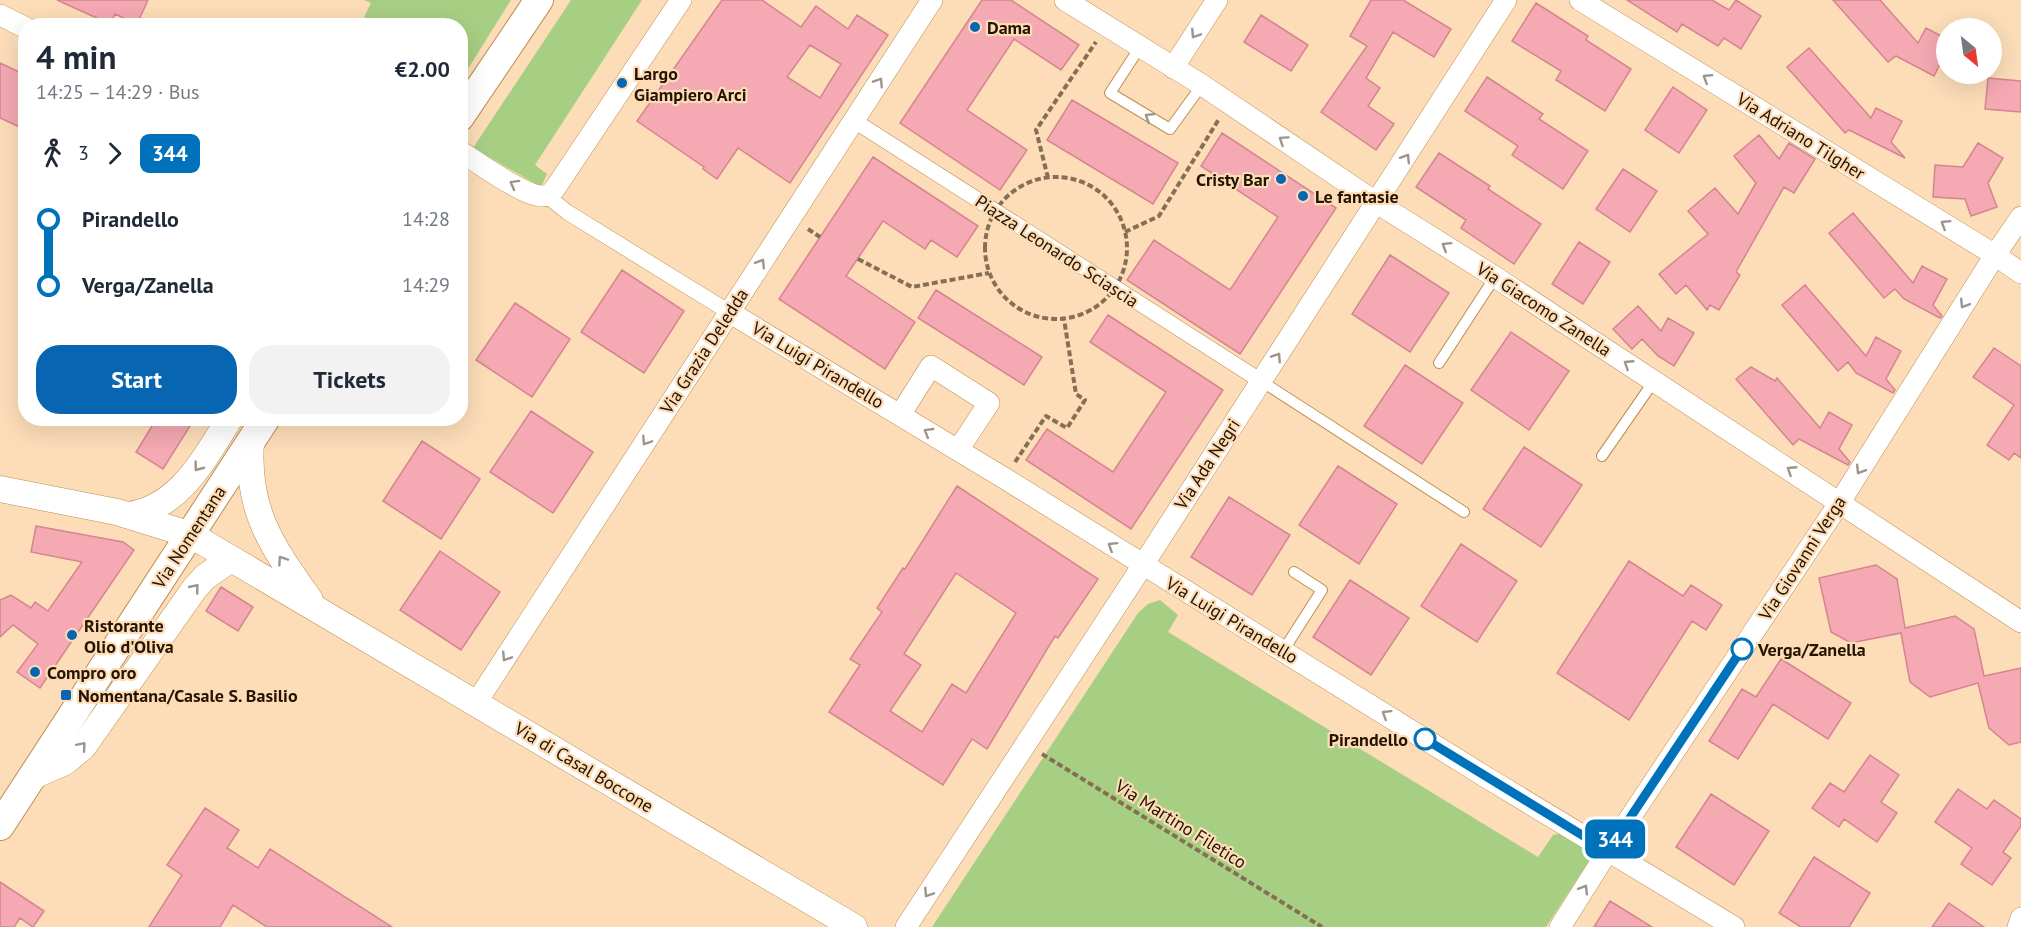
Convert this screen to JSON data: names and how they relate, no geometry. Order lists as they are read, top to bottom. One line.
{"streets":{"main road":["Via Nomentana"],"street":["Via Adriano Tilgher","Piazza Leonardo Sciascia","Via Giacomo Zanella","Via Grazia Deledda","Via Luigi Pirandello","Via Ada Negri","Via Giovanni Verga","Via di Casal Boccone"],"path":["Via Martino Filetico"]},"crossings":[["Via Adriano Tilgher","Via Giovanni Verga"],["Piazza Leonardo Sciascia","Via Grazia Deledda"],["Piazza Leonardo Sciascia","Via Ada Negri"],["Via Giacomo Zanella","Via Ada Negri"],["Via Giacomo Zanella","Via Giovanni Verga"],["Via Grazia Deledda","Via Luigi Pirandello"],["Via Grazia Deledda","Via di Casal Boccone"],["Via Luigi Pirandello","Via Ada Negri"],["Via Luigi Pirandello","Via Giovanni Verga"],["Via Ada Negri","Via Martino Filetico"],["Via Nomentana","Via di Casal Boccone"]],"one_way":["Via Adriano Tilgher","Via Giacomo Zanella","Via Luigi Pirandello"],"places":{"other":["Dama","Largo Giampiero Arci","Cristy Bar","Le fantasie","Ristorante Olio d'Oliva","Verga/Zanella","Compro oro","Pirandello"],"transit":["Nomentana/Casale S. Basilio"]},"lines":["bus line 344"],"north":"bottom right","page":{"on_map":"344","heading":["4 min","14:25 – 14:29 · Bus","€2.00"],"legs":["3","344"],"list":[{"name":"Pirandello","value":"14:28"},{"name":"Verga/Zanella","value":"14:29"}],"buttons":["Start","Tickets"]}}
